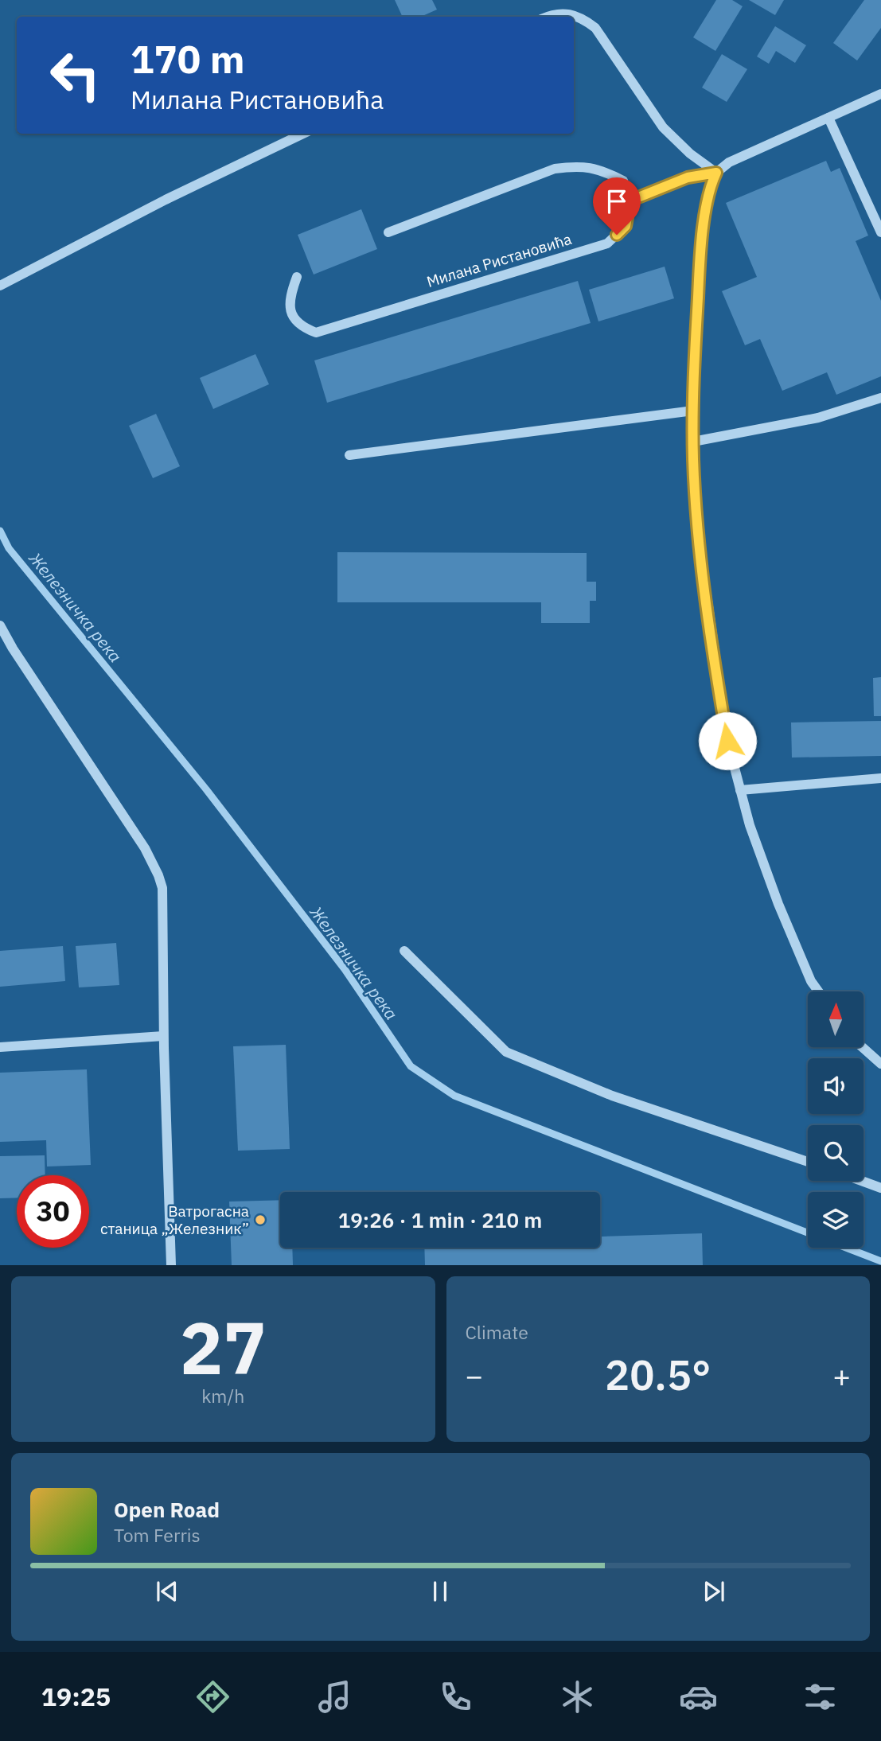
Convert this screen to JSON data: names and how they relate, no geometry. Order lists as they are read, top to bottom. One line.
{"streets":{"street":["Милана Ристановића"]},"water":["Железничка река"],"places":["Ватрогасна станица „Железник”"],"north":"top","page":{"turn":["170 m","Милана Ристановића"],"limit":"30","trip":"19:26 · 1 min · 210 m","tile":[["27","km/h"],"Climate"],"heat":["−","20.5°","+"],"song":["Open Road","Tom Ferris"],"tabs":"19:25"}}
